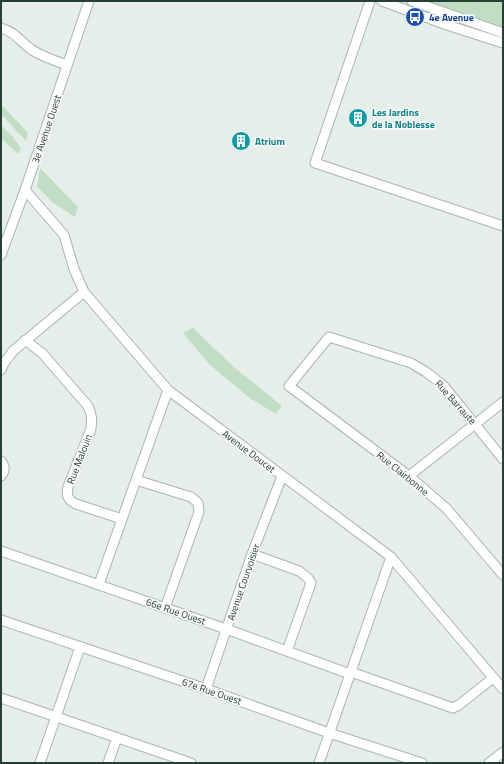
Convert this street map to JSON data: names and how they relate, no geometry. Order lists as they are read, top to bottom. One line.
{"streets":{"street":["3e Avenue Ouest","Rue Barraute","Avenue Doucet","Rue Malouin","Rue Clairbonne","Avenue Courvoisier","66e Rue Ouest","67e Rue Ouest"]},"crossings":[["3e Avenue Ouest","Avenue Doucet"],["Rue Barraute","Rue Clairbonne"],["Avenue Doucet","Avenue Courvoisier"],["Avenue Doucet","66e Rue Ouest"],["Avenue Courvoisier","66e Rue Ouest"],["Avenue Courvoisier","67e Rue Ouest"]],"places":{"bus stop":["4e Avenue"],"building":["Les Jardins de la Noblesse","Atrium"]}}
